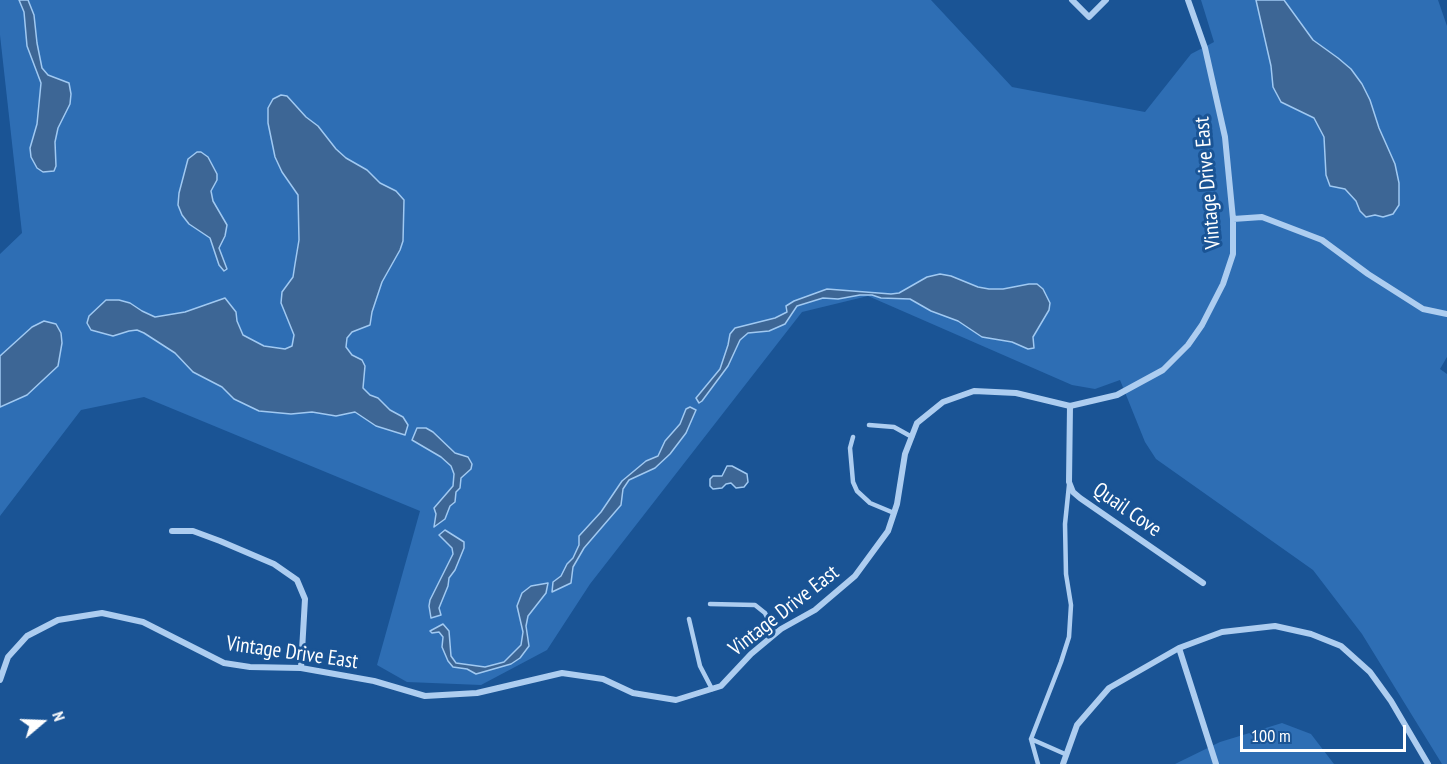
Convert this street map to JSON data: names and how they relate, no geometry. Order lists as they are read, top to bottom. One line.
{"streets":{"street":["Vintage Drive East","Quail Cove"]},"crossings":[["Vintage Drive East","Quail Cove"]],"scale_bar":"100 m","north":"right"}
